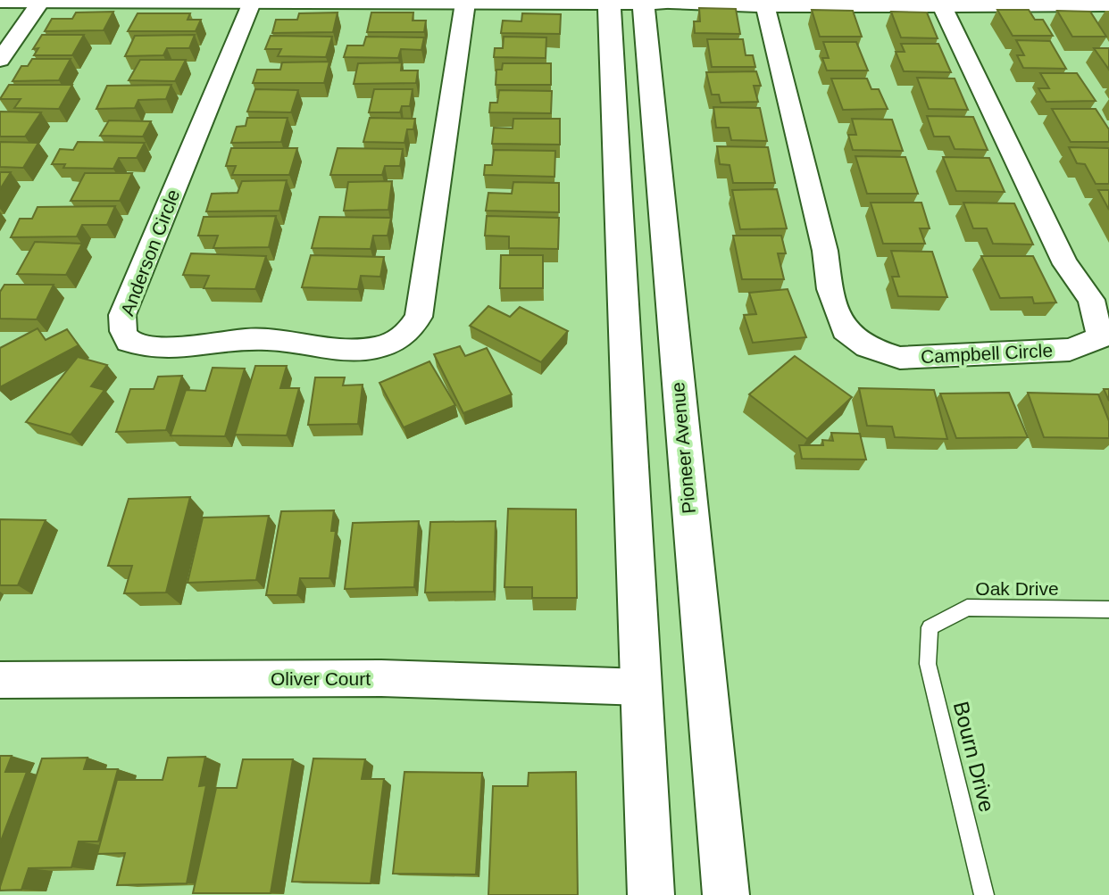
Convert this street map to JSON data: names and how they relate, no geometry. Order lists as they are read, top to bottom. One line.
{"streets":{"main road":["Pioneer Avenue"],"street":["Anderson Circle","Campbell Circle","Oliver Court"],"lane":["Oak Drive","Bourn Drive"]},"crossings":[["Oak Drive","Bourn Drive"]]}
